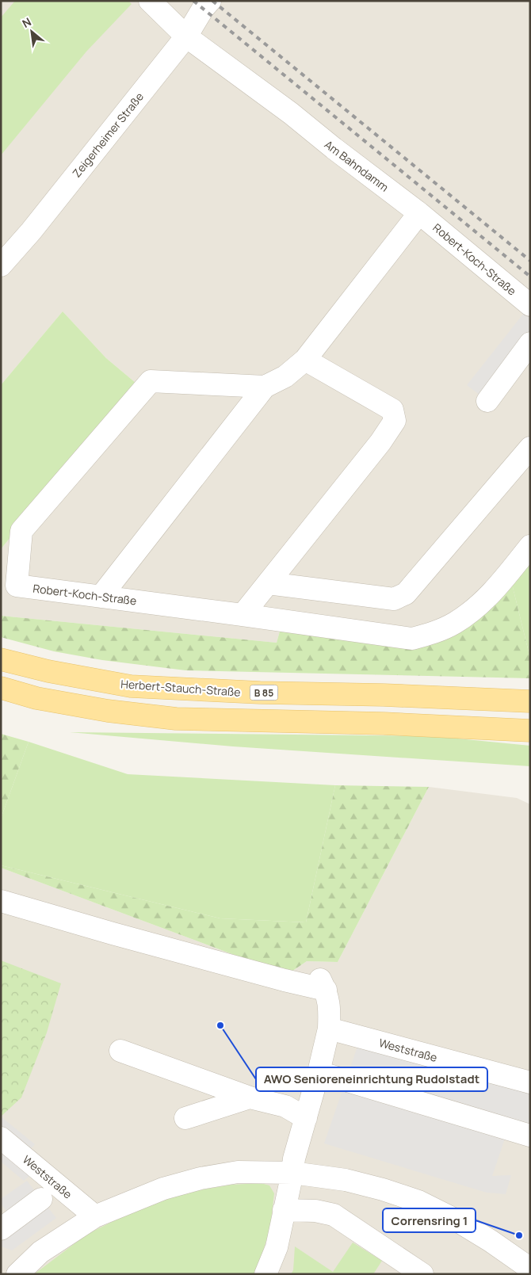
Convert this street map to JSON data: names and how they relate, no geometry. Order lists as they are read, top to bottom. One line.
{"streets":{"main road":["Herbert-Stauch-Straße","B 85"],"street":["Zeigerheimer Straße","Am Bahndamm","Robert-Koch-Straße","Weststraße"]},"crossings":[["Zeigerheimer Straße","Am Bahndamm"],["Am Bahndamm","Robert-Koch-Straße"]],"places":["AWO Senioreneinrichtung Rudolstadt","Corrensring 1"],"north":"top left"}
